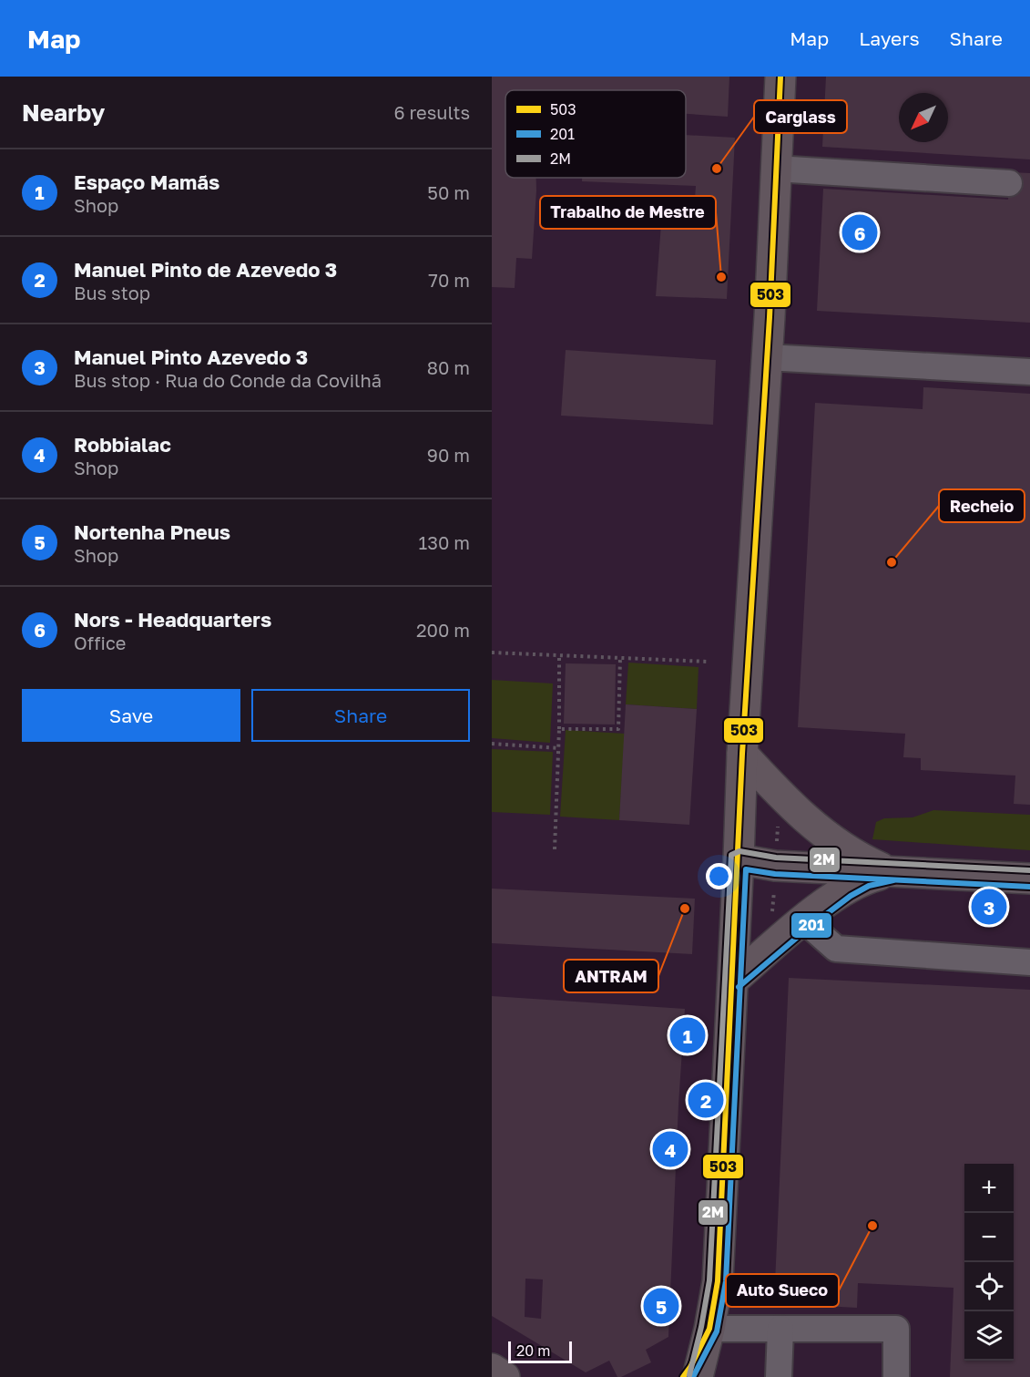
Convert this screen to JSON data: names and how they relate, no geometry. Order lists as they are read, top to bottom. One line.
{"places":["Carglass","Trabalho de Mestre","Recheio","ANTRAM","Auto Sueco"],"lines":["transit line 503","transit line 2M","transit line 201"],"legend":["503","201","2M"],"scale_bar":"20 m","north":"bottom left","page":{"header":"Map","nav":["Map","Layers","Share"],"heading":["Nearby","6 results"],"list":[{"mark":"1","name":"Espaço Mamãs","note":"Shop","value":"50 m"},{"mark":"2","name":"Manuel Pinto de Azevedo 3","note":"Bus stop","value":"70 m"},{"mark":"3","name":"Manuel Pinto Azevedo 3","note":"Bus stop · Rua do Conde da Covilhã","value":"80 m"},{"mark":"4","name":"Robbialac","note":"Shop","value":"90 m"},{"mark":"5","name":"Nortenha Pneus","note":"Shop","value":"130 m"},{"mark":"6","name":"Nors - Headquarters","note":"Office","value":"200 m"}],"pins":["6","3","1","2","4","5"],"buttons":["Save","Share"],"map_buttons":["+","−"],"scale":"20 m"}}
